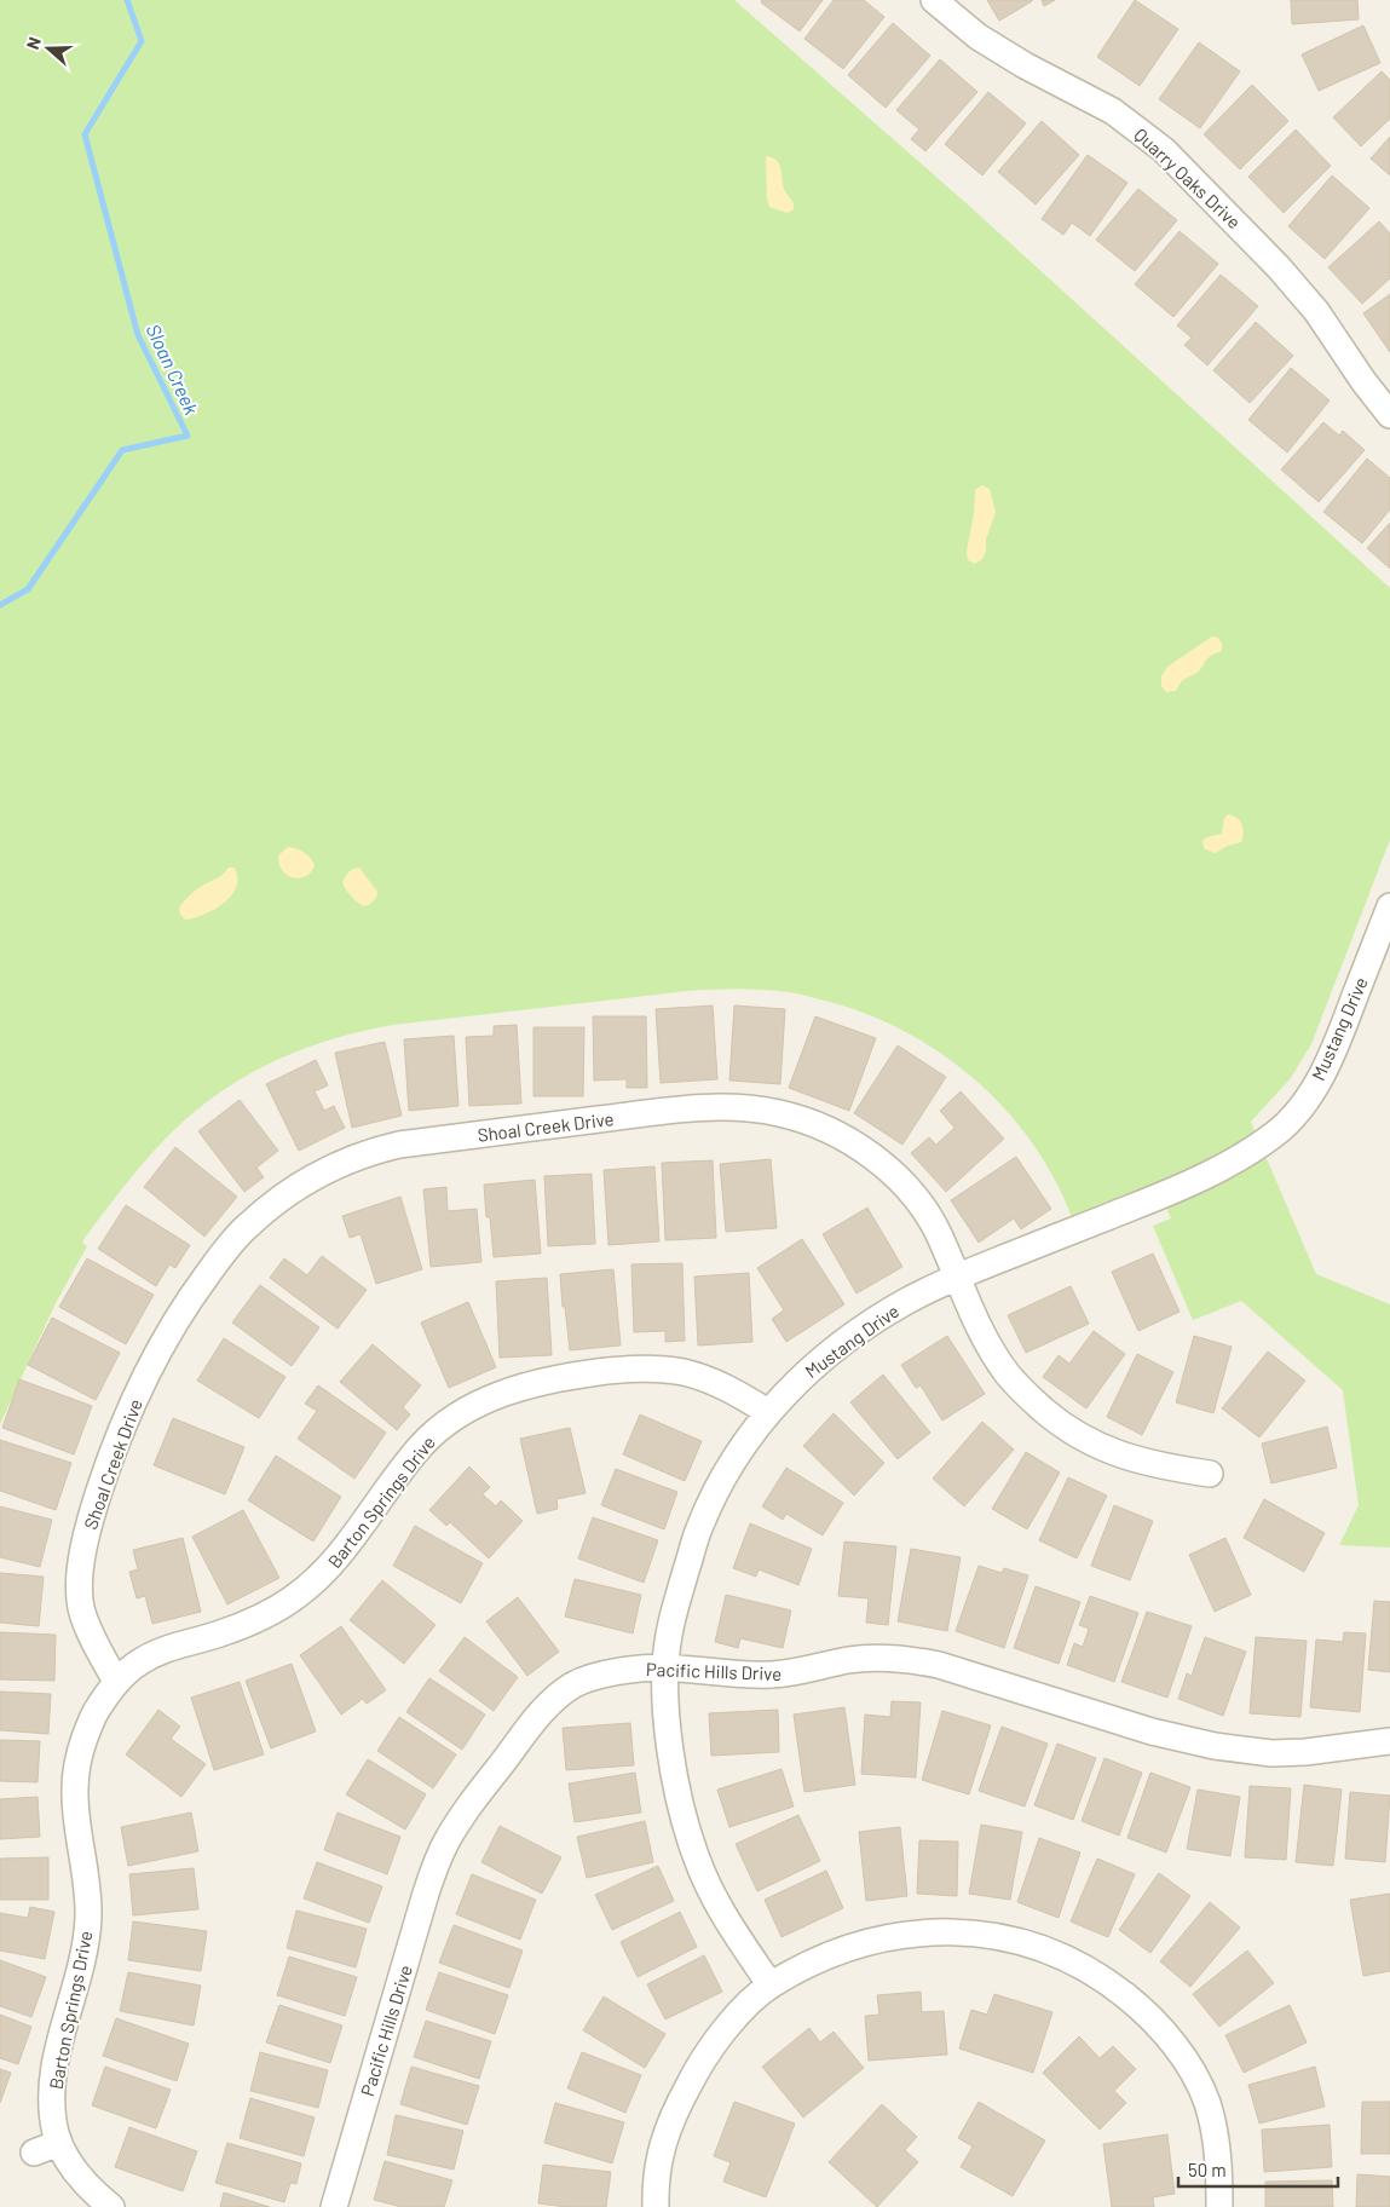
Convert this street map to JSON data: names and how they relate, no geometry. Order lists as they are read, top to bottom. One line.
{"streets":{"street":["Quarry Oaks Drive","Mustang Drive","Shoal Creek Drive","Barton Springs Drive","Pacific Hills Drive"]},"crossings":[["Mustang Drive","Shoal Creek Drive"],["Mustang Drive","Barton Springs Drive"],["Mustang Drive","Pacific Hills Drive"],["Shoal Creek Drive","Barton Springs Drive"]],"water":["Sloan Creek"],"scale_bar":"50 m","north":"left"}
